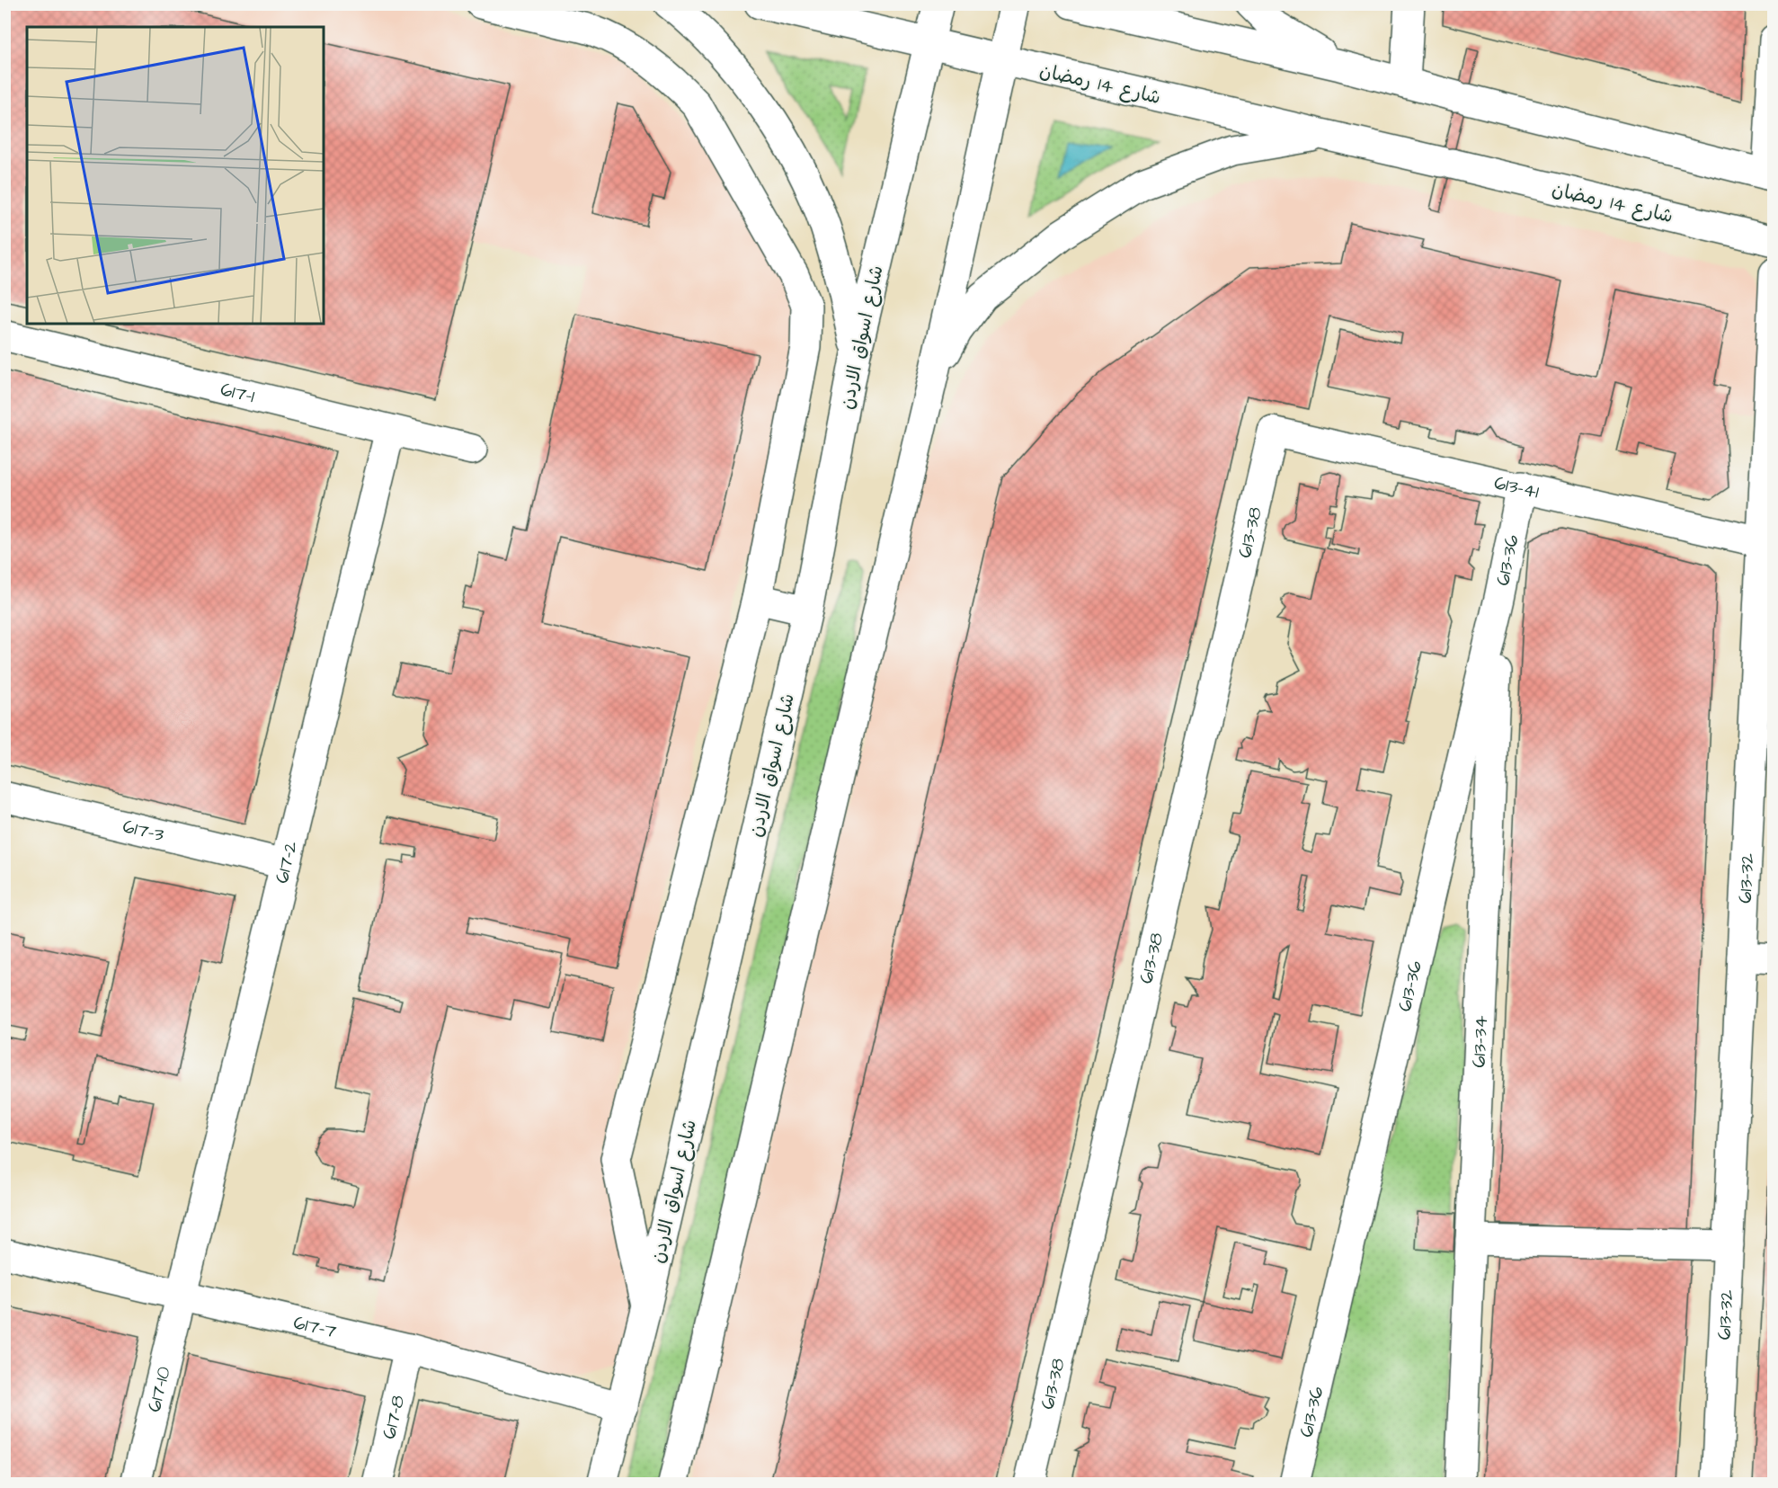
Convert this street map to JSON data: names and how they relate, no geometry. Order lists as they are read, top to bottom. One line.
{"streets":{"street":["شارع 14 رمضان","شارع اسواق الاردن","617-1","613-41","613-38","613-36","617-3","617-2","613-32","613-34","617-7","617-10","617-8"]},"crossings":[["شارع 14 رمضان","شارع اسواق الاردن"],["شارع اسواق الاردن","617-7"],["617-1","617-2"],["613-41","613-38"],["613-41","613-36"],["613-41","613-32"],["613-36","613-34"],["617-3","617-2"],["617-2","617-7"],["617-2","617-10"],["617-7","617-10"],["617-7","617-8"]]}
